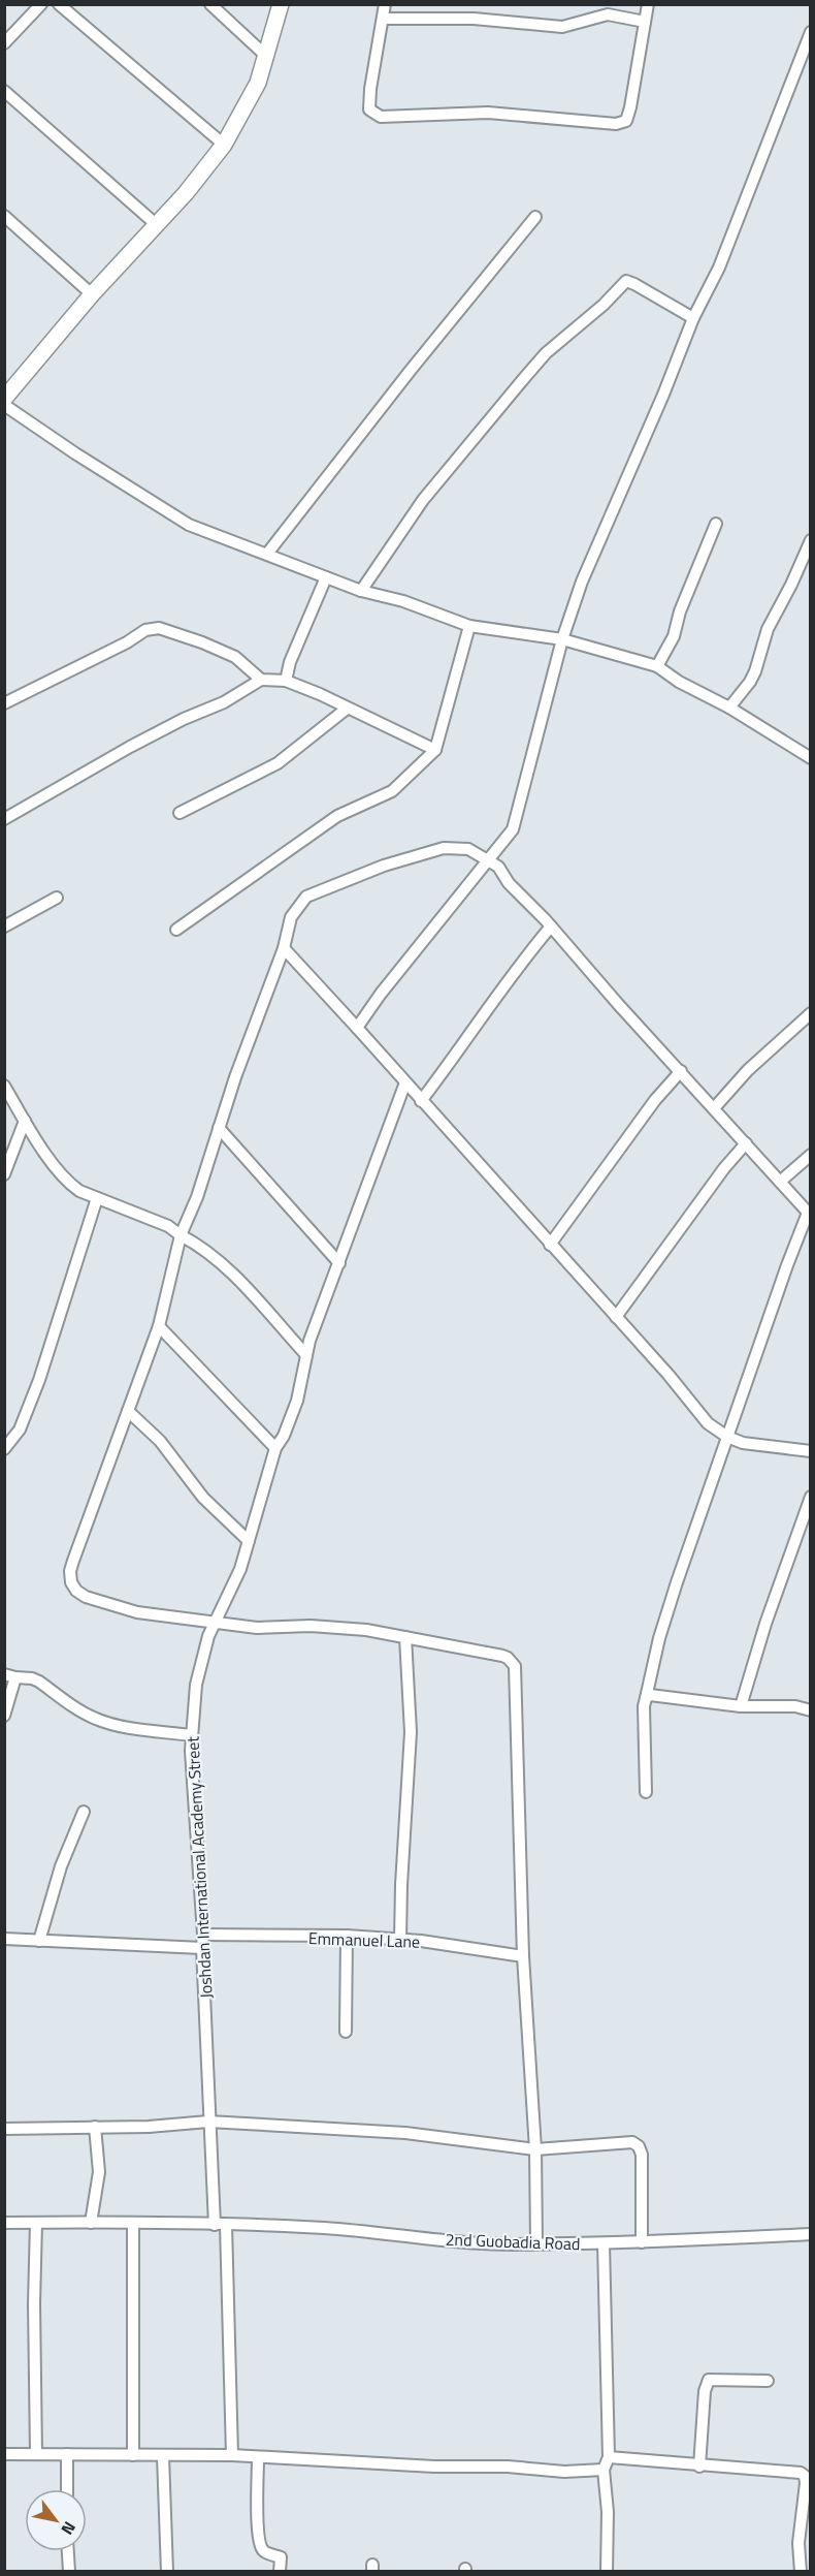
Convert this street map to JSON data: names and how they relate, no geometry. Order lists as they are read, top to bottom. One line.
{"streets":{"street":["Joshdan International Academy Street","Emmanuel Lane","2nd Guobadia Road"]},"crossings":[["Joshdan International Academy Street","Emmanuel Lane"],["Joshdan International Academy Street","2nd Guobadia Road"]],"north":"bottom right"}
